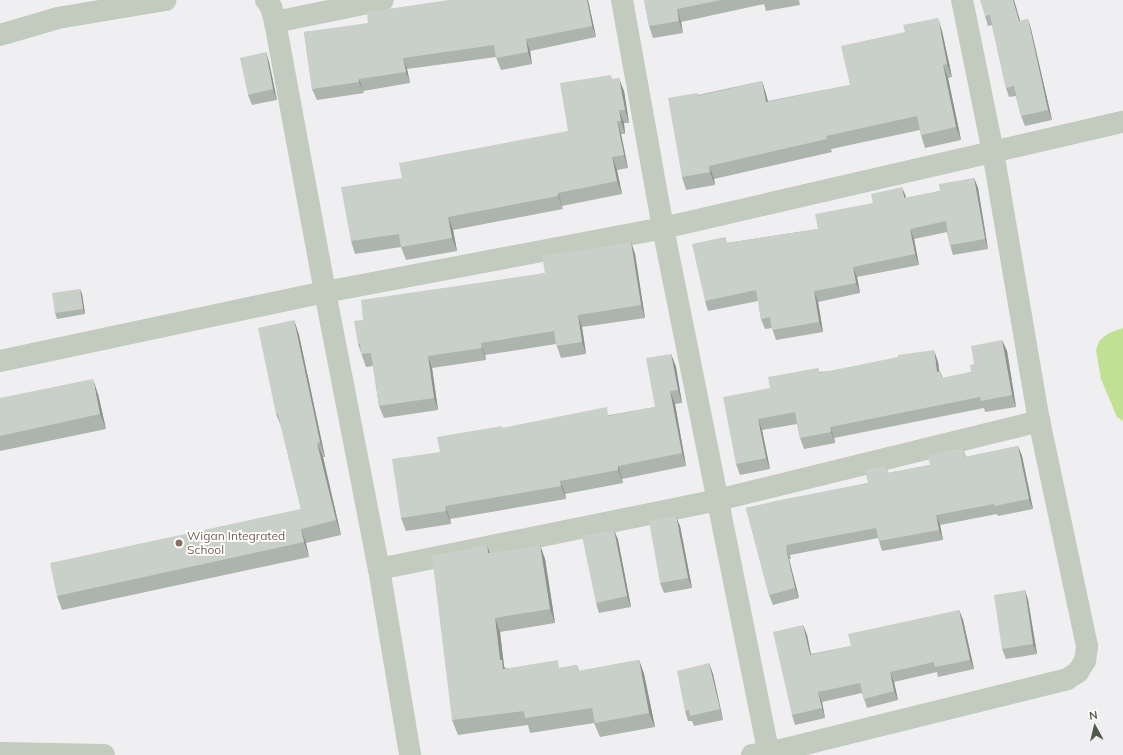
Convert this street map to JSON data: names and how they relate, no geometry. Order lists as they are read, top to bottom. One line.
{"places":["Wigan Integrated School"],"north":"top"}
